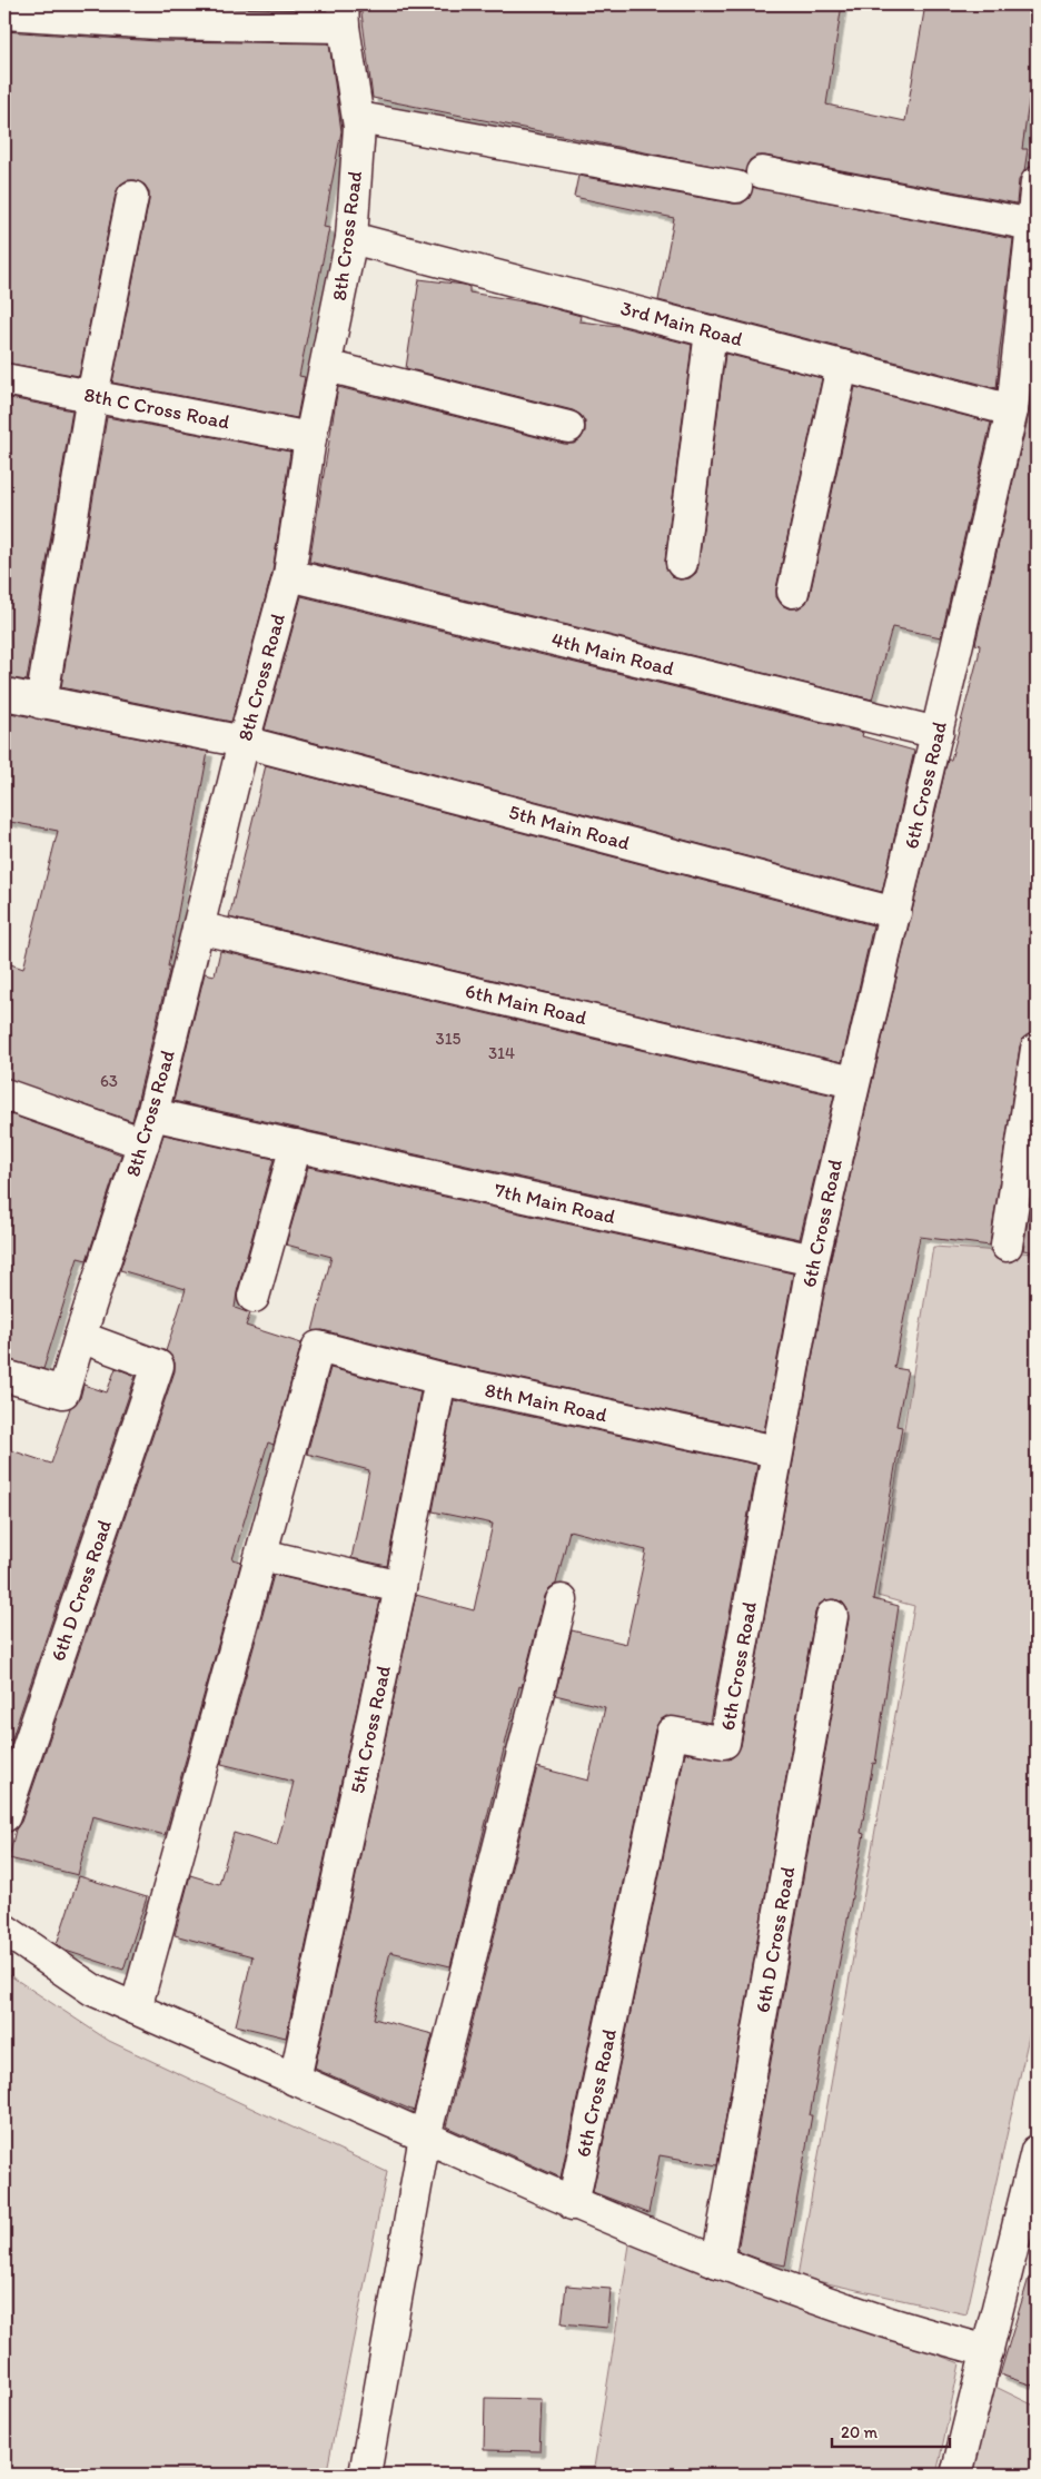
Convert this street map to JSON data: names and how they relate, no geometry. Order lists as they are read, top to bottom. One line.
{"streets":{"street":["8th Cross Road","3rd Main Road","8th C Cross Road","4th Main Road","6th Cross Road","5th Main Road","6th Main Road","7th Main Road","8th Main Road","6th D Cross Road","5th Cross Road"]},"crossings":[["8th Cross Road","3rd Main Road"],["8th Cross Road","8th C Cross Road"],["8th Cross Road","4th Main Road"],["8th Cross Road","5th Main Road"],["8th Cross Road","6th Main Road"],["8th Cross Road","7th Main Road"],["8th Cross Road","6th D Cross Road"],["3rd Main Road","6th Cross Road"],["4th Main Road","6th Cross Road"],["6th Cross Road","5th Main Road"],["6th Cross Road","6th Main Road"],["6th Cross Road","7th Main Road"],["6th Cross Road","8th Main Road"],["8th Main Road","5th Cross Road"]],"house_numbers":["315","314","63"],"scale_bar":"20 m"}
